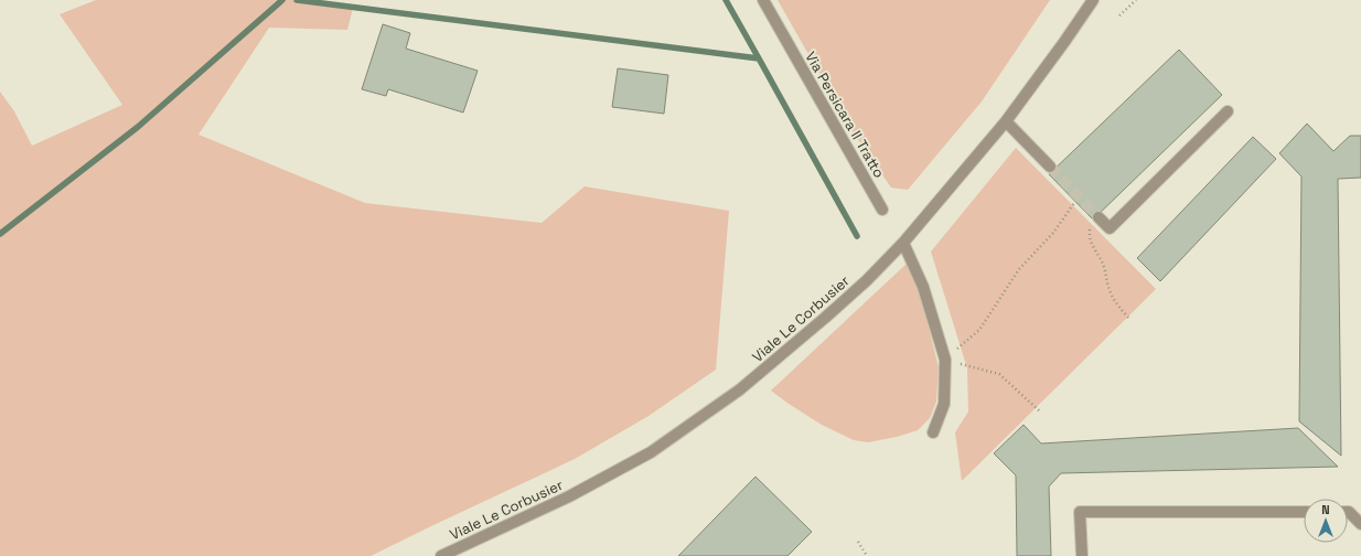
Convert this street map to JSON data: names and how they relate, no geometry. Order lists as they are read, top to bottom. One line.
{"streets":{"street":["Via Persicara II Tratto","Viale Le Corbusier"]},"north":"top"}
